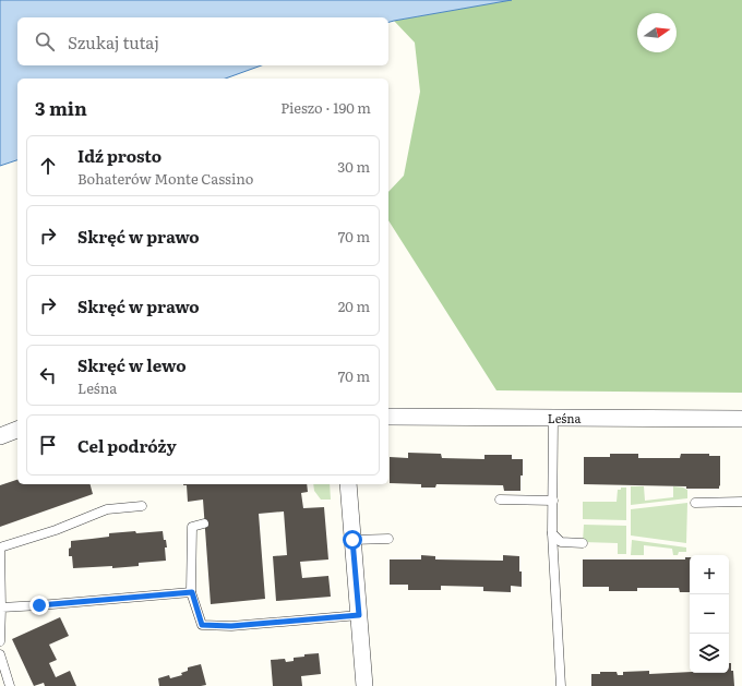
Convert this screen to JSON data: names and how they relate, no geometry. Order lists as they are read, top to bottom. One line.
{"streets":{"street":["Leśna"]},"north":"right","page":{"search":"Szukaj tutaj","heading":["3 min","Pieszo · 190 m"],"list":[["Idź prosto","Bohaterów Monte Cassino","30 m"],["Skręć w prawo","70 m"],["Skręć w prawo","20 m"],["Skręć w lewo","Leśna","70 m"],"Cel podróży"],"map_buttons":["+","−"]}}
